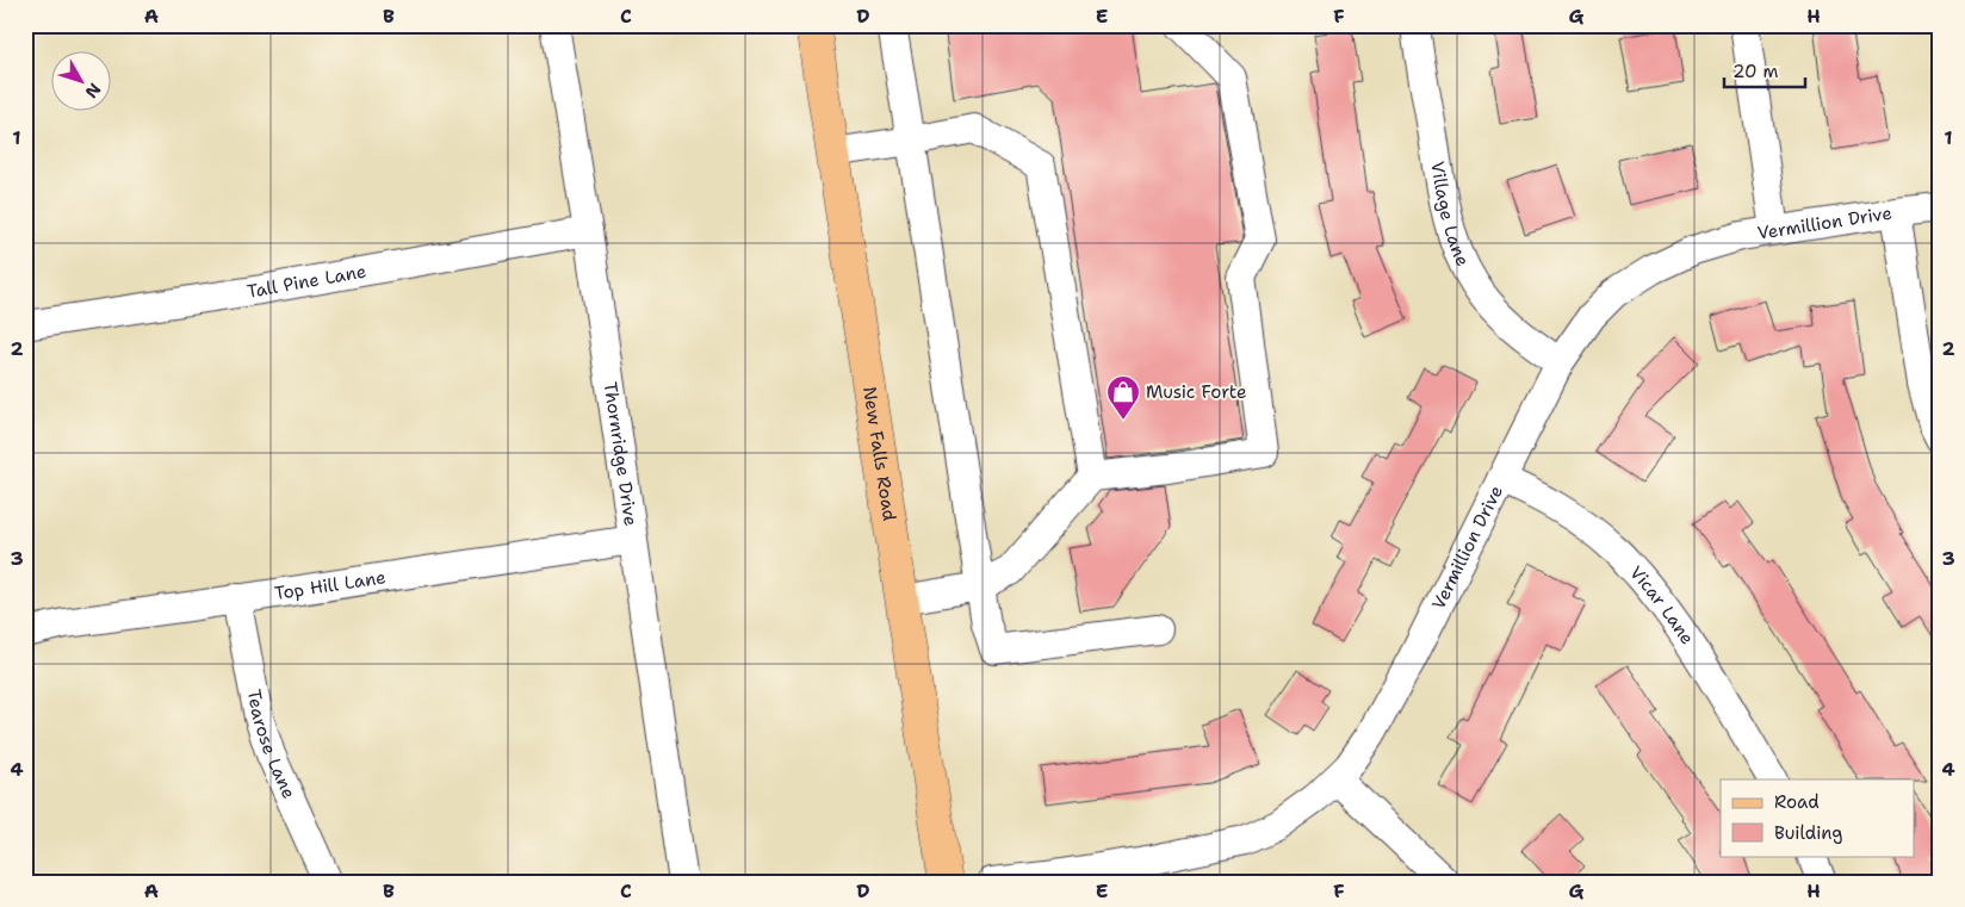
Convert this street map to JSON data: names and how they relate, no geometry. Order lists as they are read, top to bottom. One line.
{"streets":{"main road":["New Falls Road"],"street":["Village Lane","Vermillion Drive","Tall Pine Lane","Thornridge Drive","Top Hill Lane","Vicar Lane","Tearose Lane"]},"crossings":[["Village Lane","Vermillion Drive"],["Vermillion Drive","Vicar Lane"],["Tall Pine Lane","Thornridge Drive"],["Thornridge Drive","Top Hill Lane"],["Top Hill Lane","Tearose Lane"]],"places":{"shop":["Music Forte"]},"legend":["Road","Building"],"scale_bar":"20 m","north":"bottom right","grid":{"columns":["A","B","C","D","E","F","G","H"],"rows":["1","2","3","4"]}}
